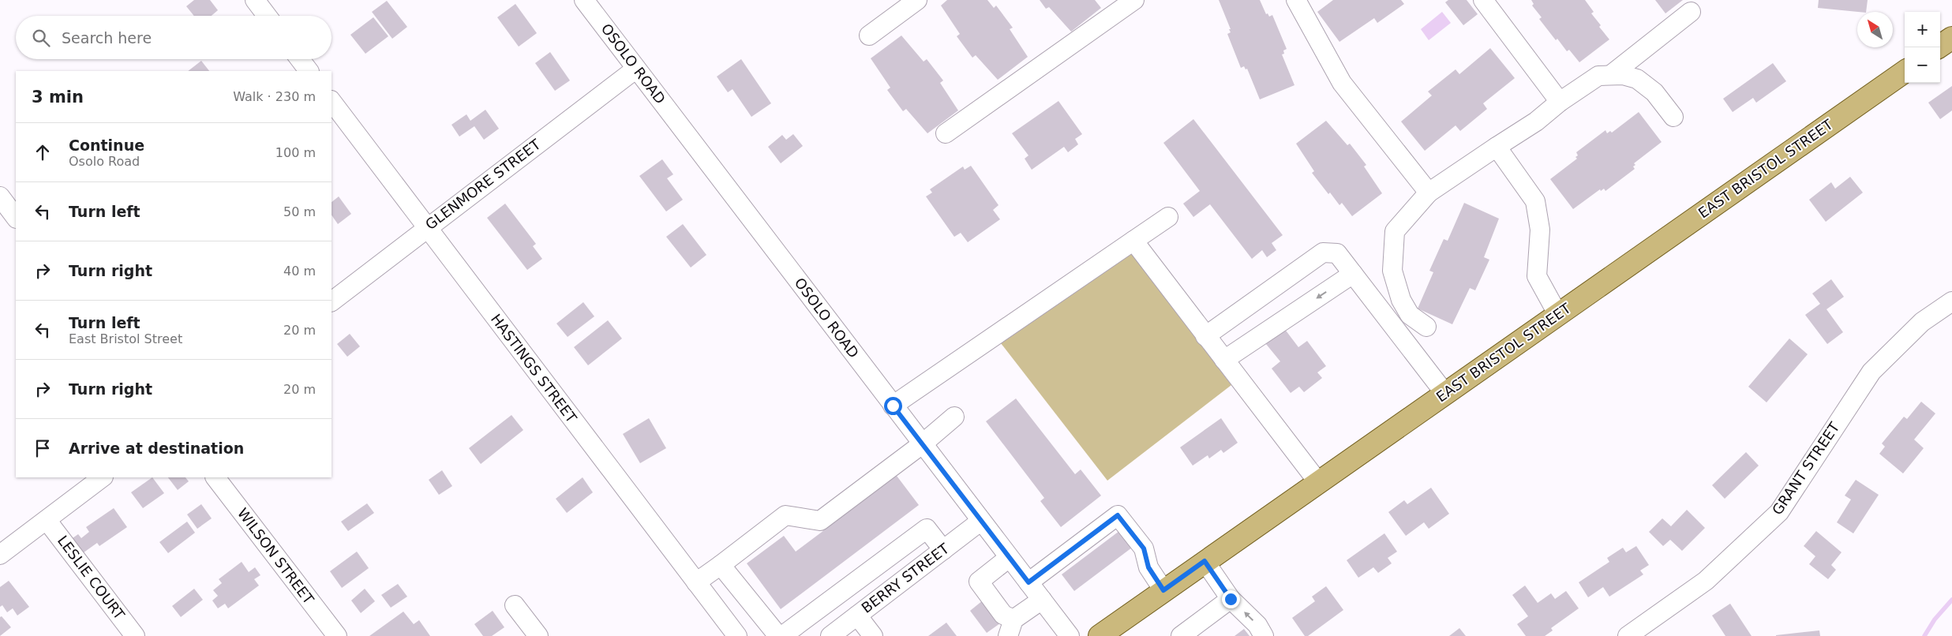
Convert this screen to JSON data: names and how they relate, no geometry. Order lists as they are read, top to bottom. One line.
{"streets":{"main road":["EAST BRISTOL STREET"],"street":["OSOLO ROAD","GLENMORE STREET","HASTINGS STREET","GRANT STREET","WILSON STREET","LESLIE COURT","BERRY STREET"]},"crossings":[["OSOLO ROAD","GLENMORE STREET"],["OSOLO ROAD","BERRY STREET"],["GLENMORE STREET","HASTINGS STREET"]],"north":"top left","page":{"map_buttons":["+","−"],"search":"Search here","heading":["3 min","Walk · 230 m"],"list":[["Continue","Osolo Road","100 m"],["Turn left","50 m"],["Turn right","40 m"],["Turn left","East Bristol Street","20 m"],["Turn right","20 m"],"Arrive at destination"]}}
